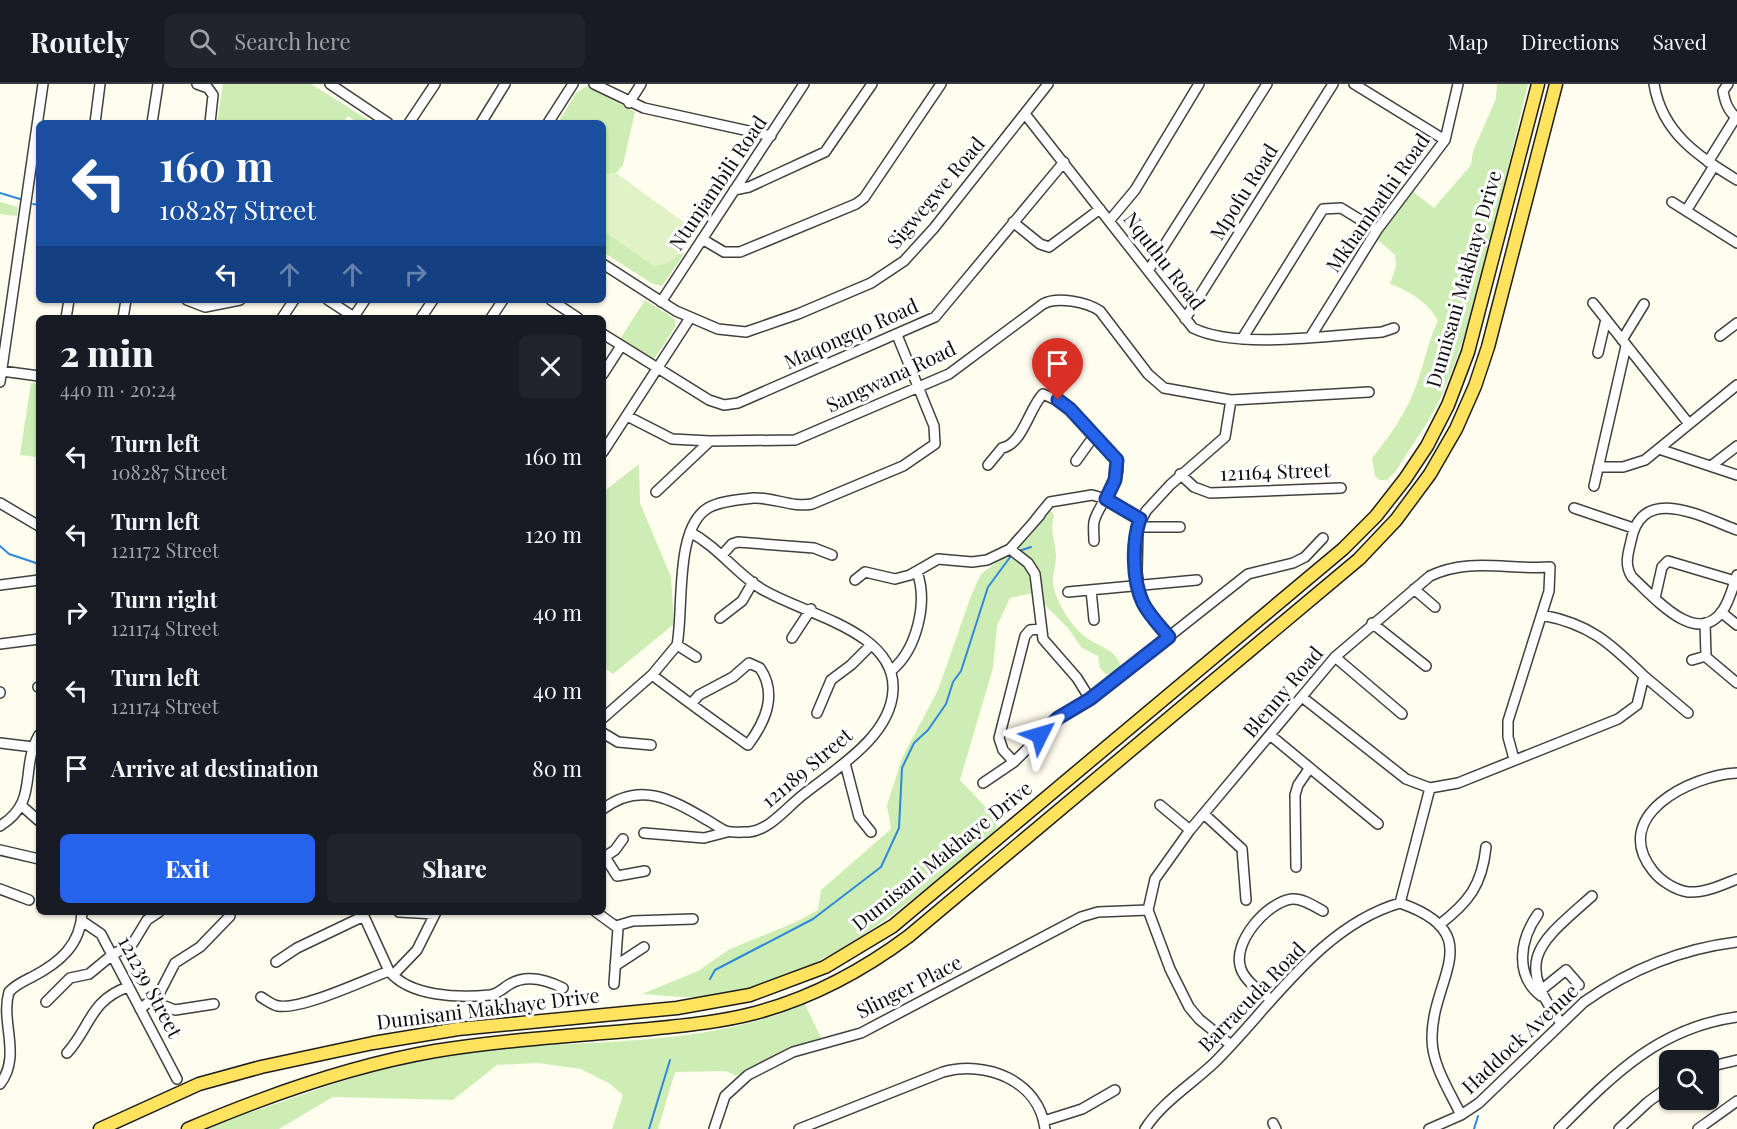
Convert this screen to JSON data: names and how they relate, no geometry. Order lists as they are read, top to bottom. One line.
{"streets":{"main road":["Dumisani Makhaye Drive"],"street":["Ntunjambili Road","Mpofu Road","Sigwegwe Road","Mkhambathi Road","Nquthu Road","Maqongqo Road","Sangwana Road","121164 Street","Blenny Road","121189 Street","121239 Street","Slinger Place","Barracuda Road","Haddock Avenue"]},"crossings":[["Ntunjambili Road","Sigwegwe Road"],["Mpofu Road","Nquthu Road"],["Sigwegwe Road","Nquthu Road"],["Mkhambathi Road","Nquthu Road"],["Nquthu Road","Maqongqo Road"],["Blenny Road","Slinger Place"]],"page":{"header":"Routely","search":"Search here","nav":["Map","Directions","Saved"],"turn":["160 m","108287 Street"],"heading":["2 min","440 m · 20:24"],"list":[{"name":"Turn left","note":"108287 Street","value":"160 m"},{"name":"Turn left","note":"121172 Street","value":"120 m"},{"name":"Turn right","note":"121174 Street","value":"40 m"},{"name":"Turn left","note":"121174 Street","value":"40 m"},{"name":"Arrive at destination","value":"80 m"}],"buttons":["Exit","Share"]}}
